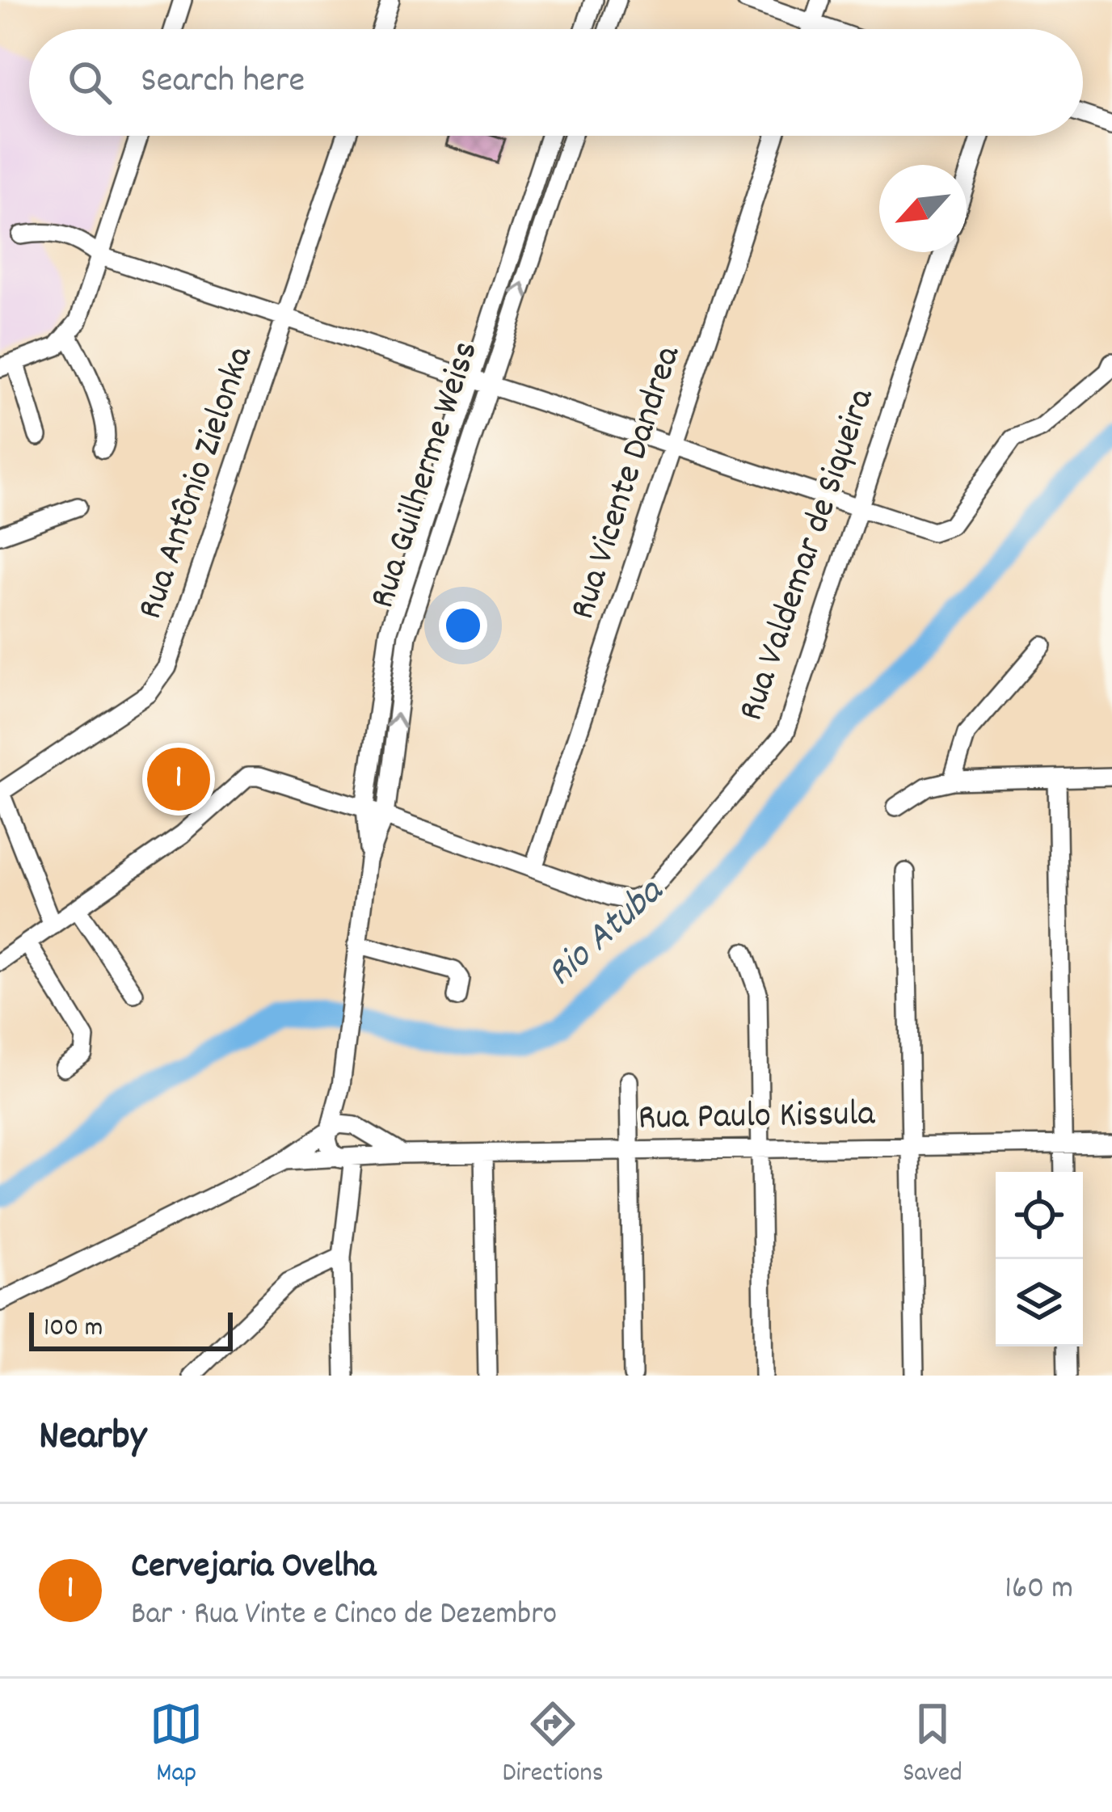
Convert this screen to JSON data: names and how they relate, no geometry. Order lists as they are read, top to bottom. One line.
{"streets":{"street":["Rua Guilherme Weiss","Rua Antônio Zielonka","Rua Vicente Dandrea","Rua Valdemar de Siqueira","Rua Paulo Kissula"]},"crossings":[["Rua Guilherme Weiss","Rua Paulo Kissula"],["Rua Vicente Dandrea","Rua Valdemar de Siqueira"]],"water":["Rio Atuba"],"scale_bar":"100 m","north":"bottom left","page":{"search":"Search here","pins":"1","scale":"100 m","heading":"Nearby","list":[{"mark":"1","name":"Cervejaria Ovelha","note":"Bar · Rua Vinte e Cinco de Dezembro","value":"160 m"}],"nav":["Map","Directions","Saved"]}}
